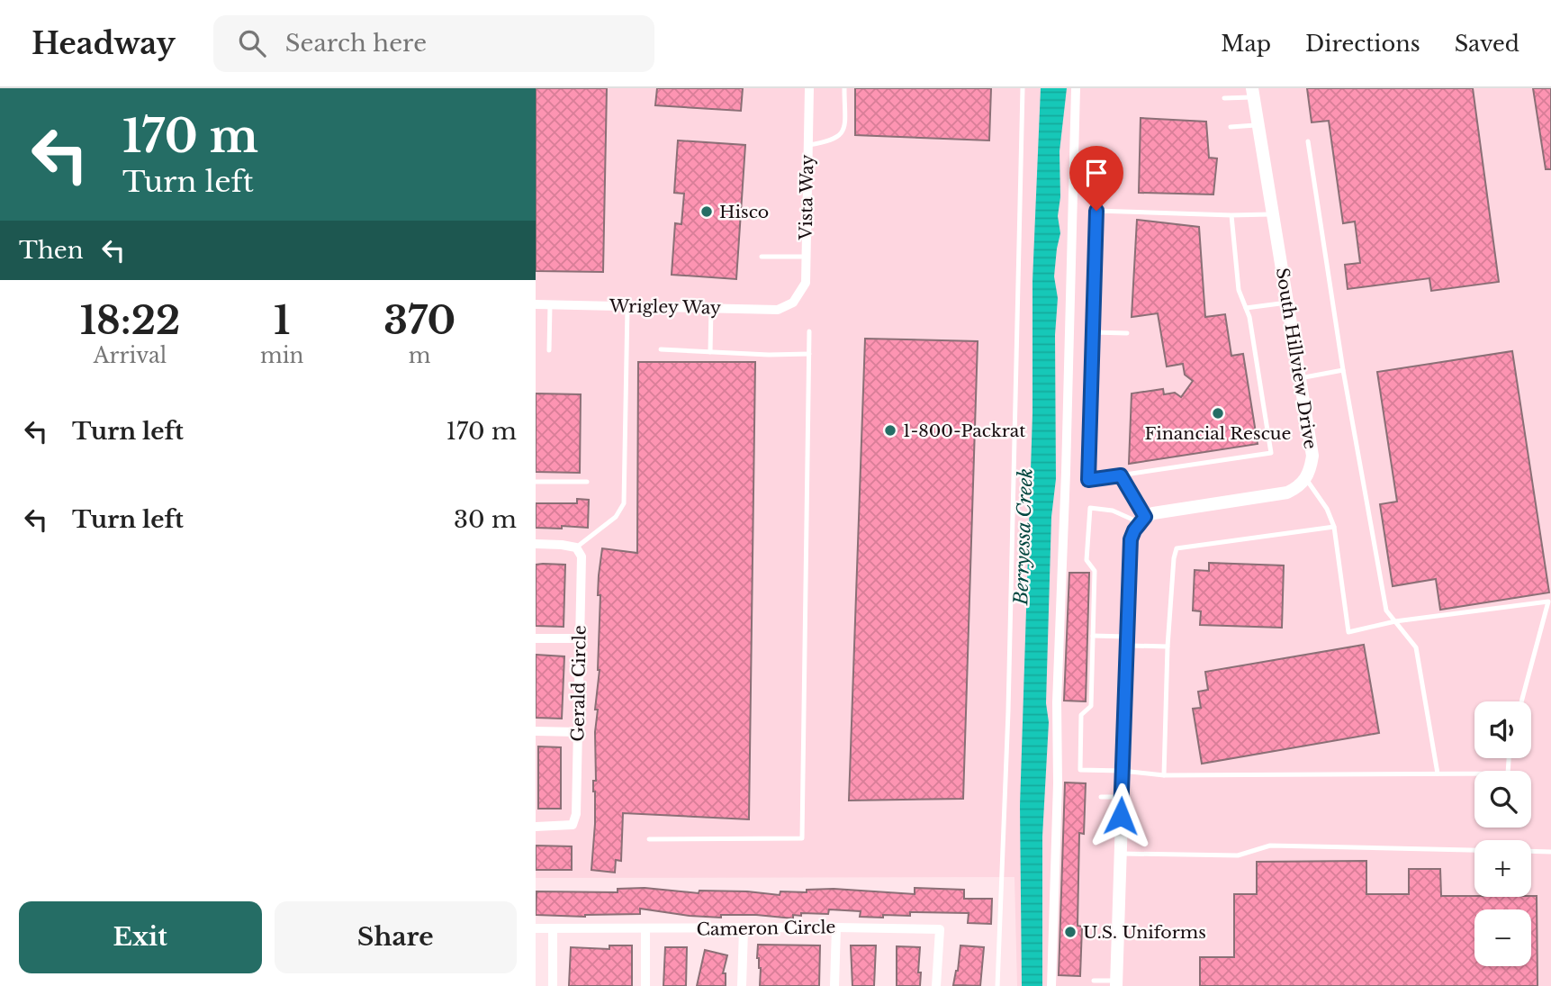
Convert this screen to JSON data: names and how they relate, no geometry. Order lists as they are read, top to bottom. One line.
{"streets":{"street":["Vista Way","Wrigley Way","South Hillview Drive","Gerald Circle","Cameron Circle"]},"crossings":[["Vista Way","Wrigley Way"]],"water":["Berryessa Creek"],"places":["Hisco","Financial Rescue","1-800-Packrat","U.S. Uniforms"],"page":{"header":"Headway","search":"Search here","nav":["Map","Directions","Saved"],"turn":["170 m","Turn left"],"then":"Then","eta":["18:22","Arrival","1","min","370","m"],"list":[{"name":"Turn left","value":"170 m"},{"name":"Turn left","value":"30 m"}],"map_buttons":["+","−"],"buttons":["Exit","Share"]}}
